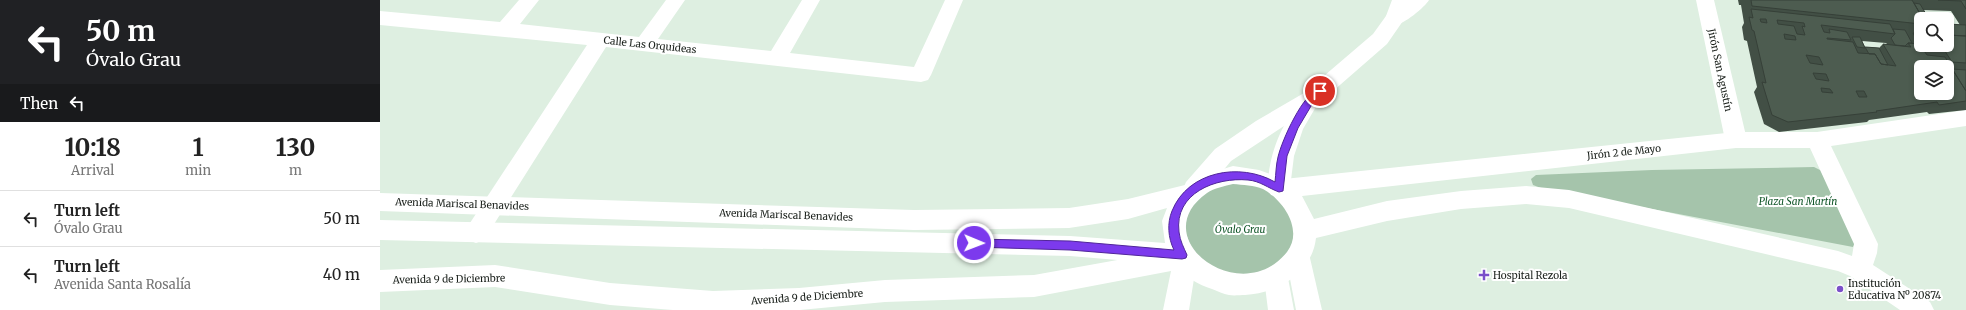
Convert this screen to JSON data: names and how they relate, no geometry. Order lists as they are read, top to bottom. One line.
{"streets":{"main road":["Calle Las Orquideas","Jirón San Agustín","Jirón 2 de Mayo","Avenida Mariscal Benavides","Avenida 9 de Diciembre"]},"crossings":[["Jirón San Agustín","Jirón 2 de Mayo"],["Jirón 2 de Mayo","Avenida Mariscal Benavides"],["Jirón 2 de Mayo","Avenida 9 de Diciembre"],["Avenida Mariscal Benavides","Avenida 9 de Diciembre"]],"parks":["Plaza San Martín","Óvalo Grau"],"places":{"health":["Hospital Rezola"],"other":["Institución Educativa Nº 20874"]},"page":{"turn":["50 m","Óvalo Grau"],"then":"Then","eta":["10:18","Arrival","1","min","130","m"],"list":[{"name":"Turn left","note":"Óvalo Grau","value":"50 m"},{"name":"Turn left","note":"Avenida Santa Rosalía","value":"40 m"}]}}
